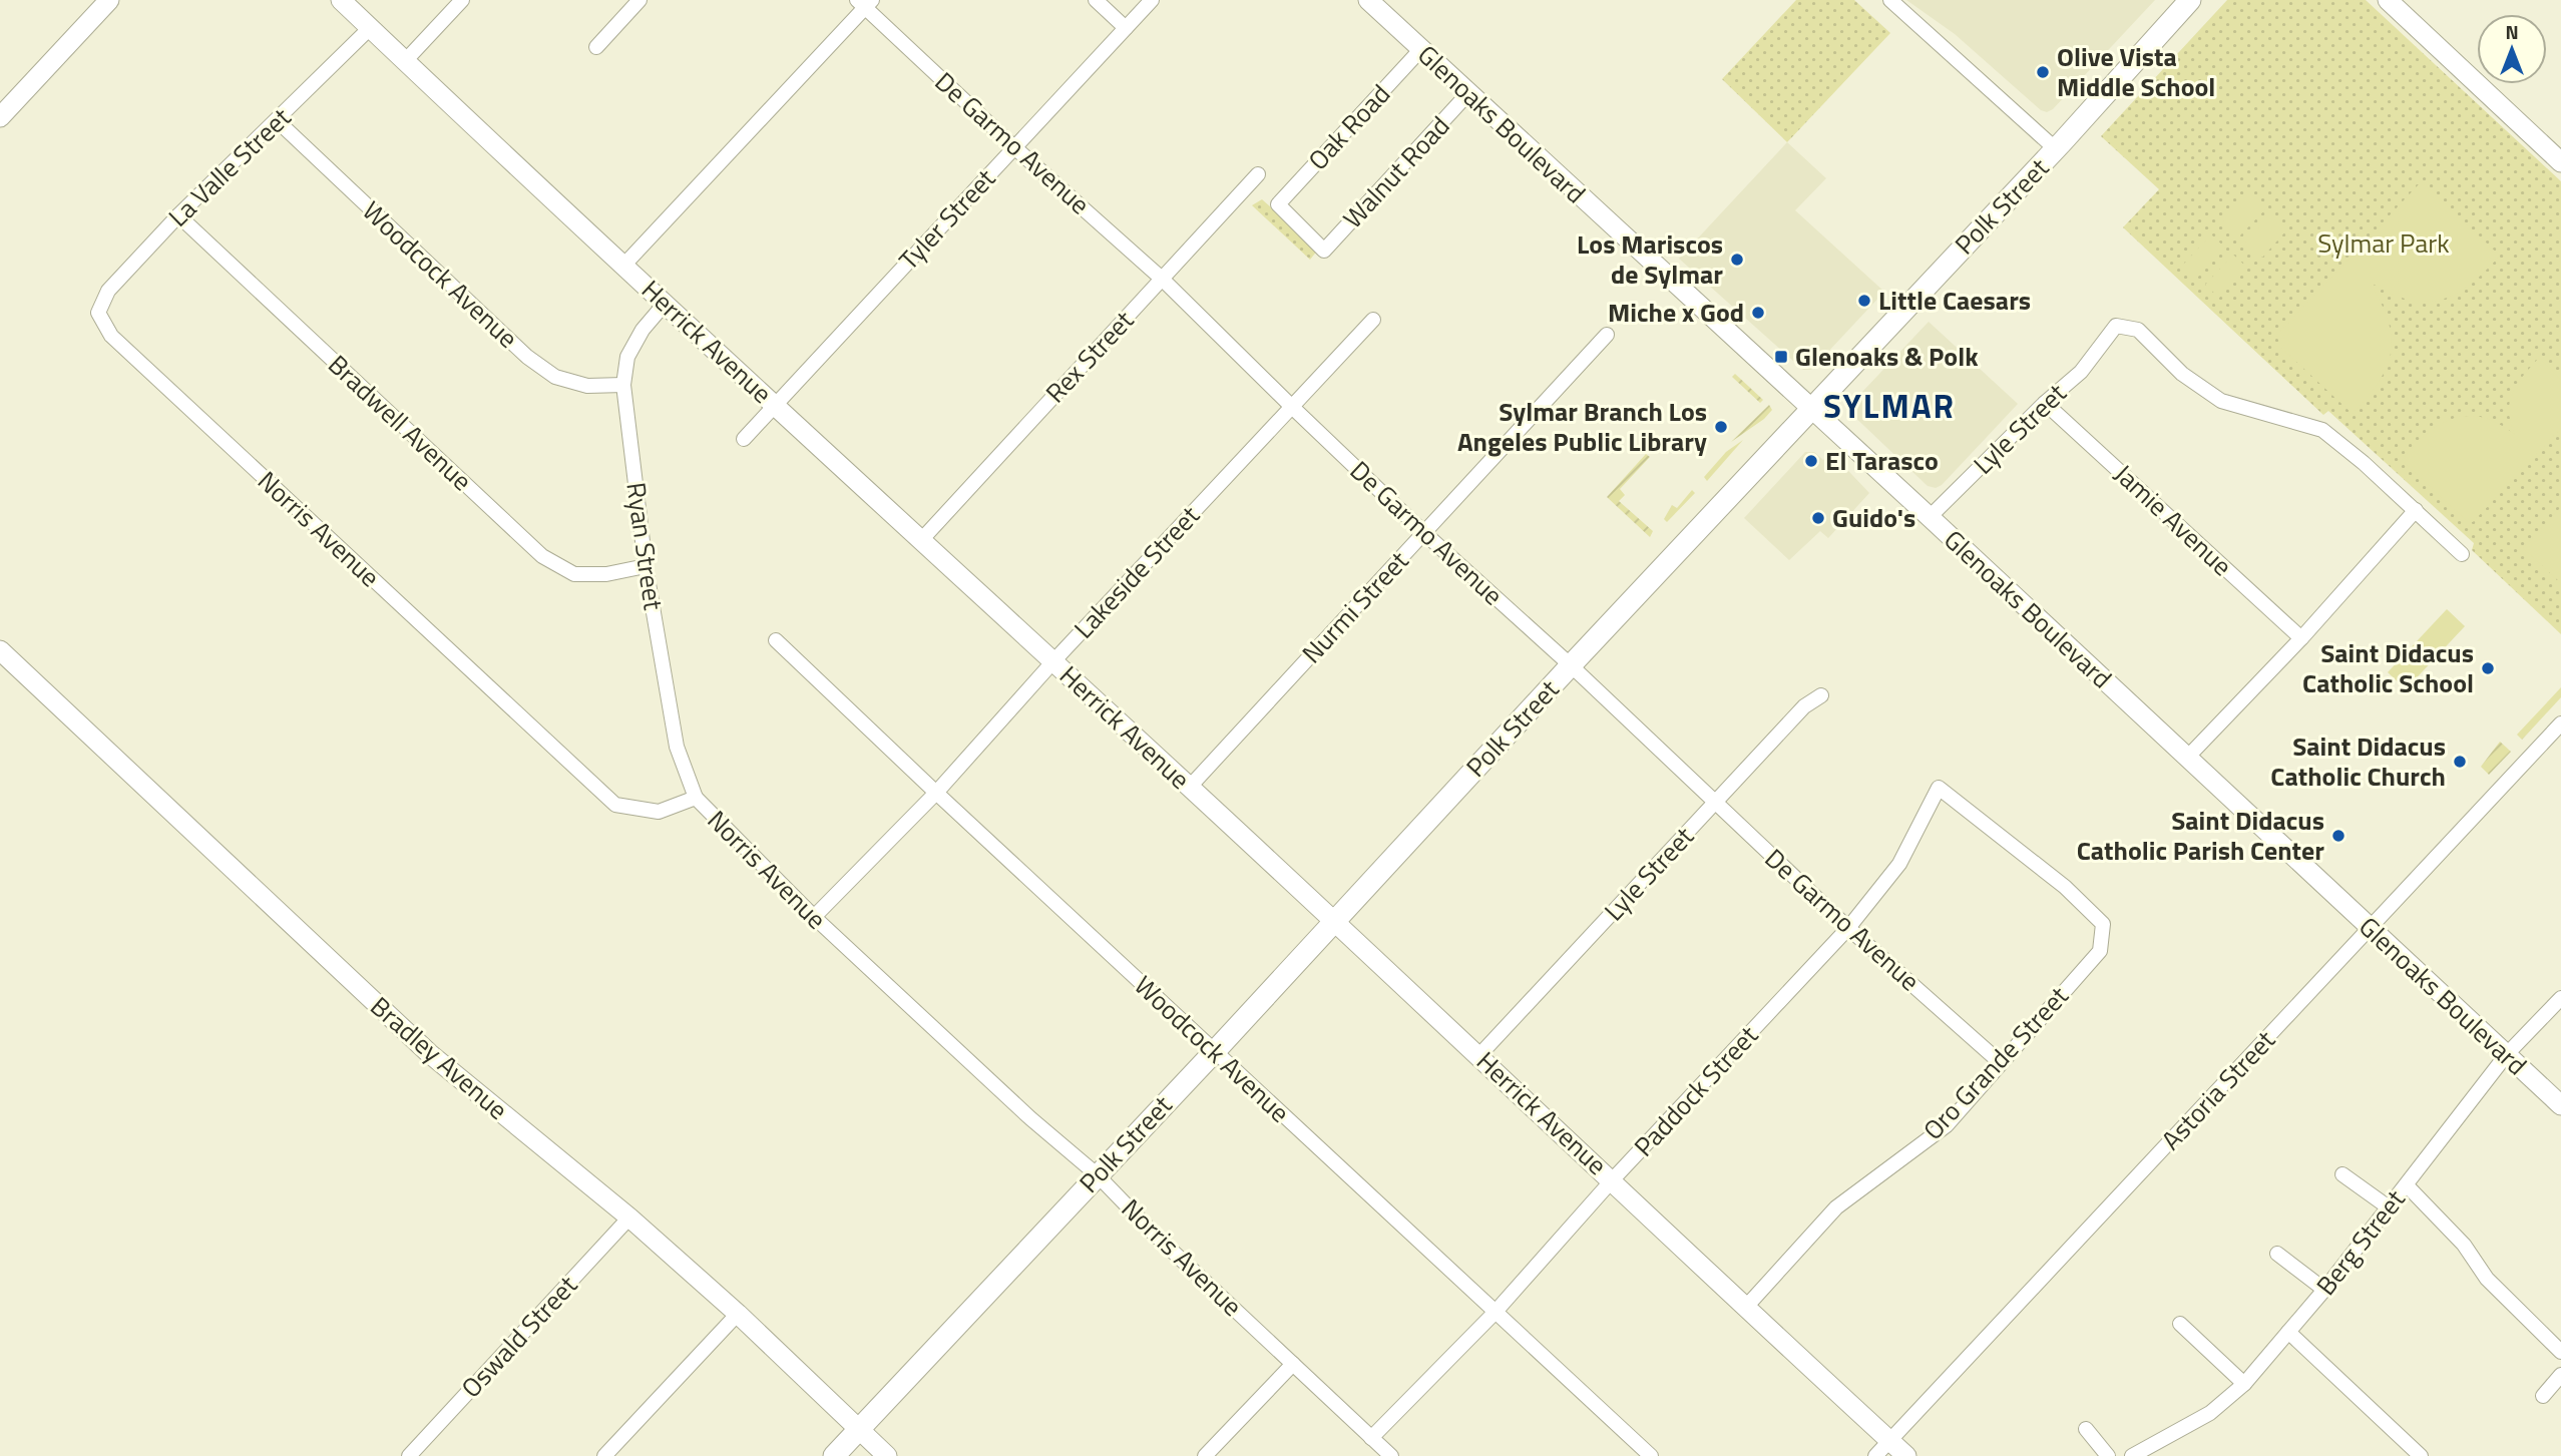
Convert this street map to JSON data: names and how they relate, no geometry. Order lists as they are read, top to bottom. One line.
{"streets":{"main road":["Polk Street"],"street":["Glenoaks Boulevard","Oak Road","De Garmo Avenue","La Valle Street","Walnut Road","Tyler Street","Woodcock Avenue","Herrick Avenue","Rex Street","Bradwell Avenue","Lyle Street","Jamie Avenue","Norris Avenue","Ryan Street","Lakeside Street","Nurmi Street","Bradley Avenue","Oro Grande Street","Astoria Street","Paddock Street","Berg Street","Oswald Street"]},"crossings":[["Glenoaks Boulevard","Oak Road"],["Glenoaks Boulevard","Walnut Road"],["Glenoaks Boulevard","Polk Street"],["Glenoaks Boulevard","Lyle Street"],["Glenoaks Boulevard","Astoria Street"],["Glenoaks Boulevard","Berg Street"],["Oak Road","Walnut Road"],["De Garmo Avenue","Polk Street"],["De Garmo Avenue","Tyler Street"],["De Garmo Avenue","Rex Street"],["De Garmo Avenue","Lyle Street"],["De Garmo Avenue","Lakeside Street"],["De Garmo Avenue","Nurmi Street"],["De Garmo Avenue","Oro Grande Street"],["De Garmo Avenue","Paddock Street"],["La Valle Street","Woodcock Avenue"],["La Valle Street","Herrick Avenue"],["La Valle Street","Bradwell Avenue"],["La Valle Street","Norris Avenue"],["Polk Street","Woodcock Avenue"],["Polk Street","Herrick Avenue"],["Polk Street","Norris Avenue"],["Polk Street","Bradley Avenue"],["Tyler Street","Herrick Avenue"],["Woodcock Avenue","Ryan Street"],["Woodcock Avenue","Lakeside Street"],["Woodcock Avenue","Paddock Street"],["Herrick Avenue","Rex Street"],["Herrick Avenue","Lyle Street"],["Herrick Avenue","Ryan Street"],["Herrick Avenue","Lakeside Street"],["Herrick Avenue","Nurmi Street"],["Herrick Avenue","Oro Grande Street"],["Herrick Avenue","Astoria Street"],["Herrick Avenue","Paddock Street"],["Bradwell Avenue","Ryan Street"],["Lyle Street","Jamie Avenue"],["Norris Avenue","Ryan Street"],["Norris Avenue","Lakeside Street"],["Norris Avenue","Paddock Street"],["Bradley Avenue","Oswald Street"],["Oro Grande Street","Paddock Street"]],"districts":["SYLMAR"],"parks":["Sylmar Park"],"places":{"other":["Olive Vista Middle School","Los Mariscos de Sylmar","Little Caesars","Miche x God","Sylmar Branch Los Angeles Public Library","El Tarasco","Guido's","Saint Didacus Catholic School","Saint Didacus Catholic Church","Saint Didacus Catholic Parish Center"],"transit":["Glenoaks & Polk"]},"north":"top"}
